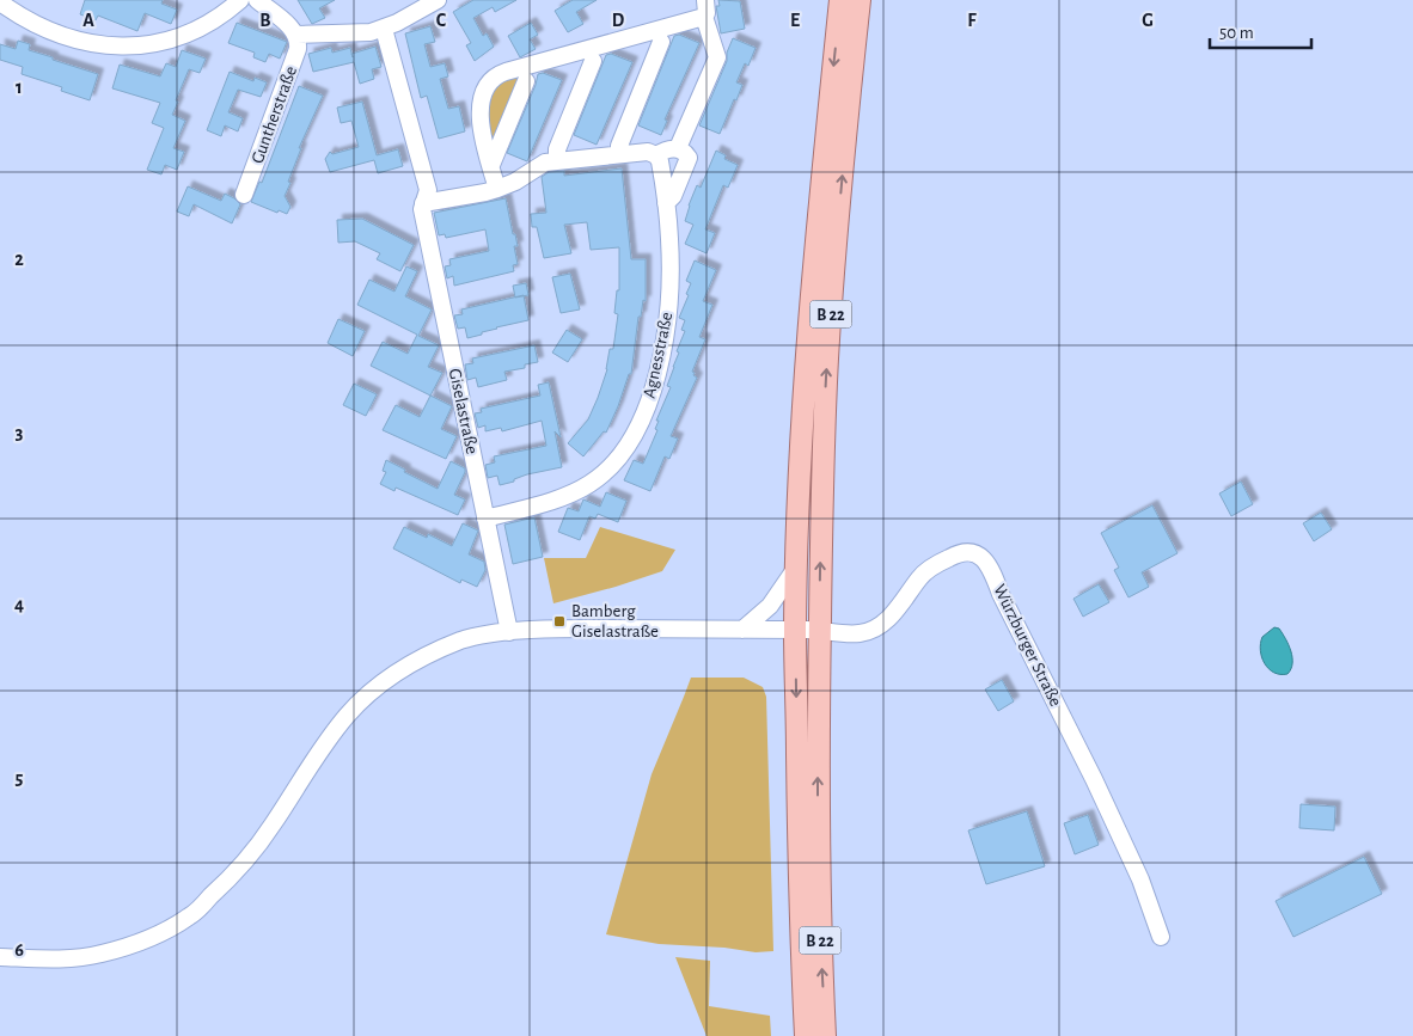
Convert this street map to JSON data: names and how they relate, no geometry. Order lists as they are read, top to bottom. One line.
{"streets":{"main road":["B 22"],"street":["Guntherstraße","Agnesstraße","Giselastraße","Würzburger Straße"]},"crossings":[["B 22","Würzburger Straße"],["Agnesstraße","Giselastraße"],["Giselastraße","Würzburger Straße"]],"places":{"transit":["Bamberg Giselastraße"]},"scale_bar":"50 m","grid":{"columns":["A","B","C","D","E","F","G"],"rows":["1","2","3","4","5","6"]}}
